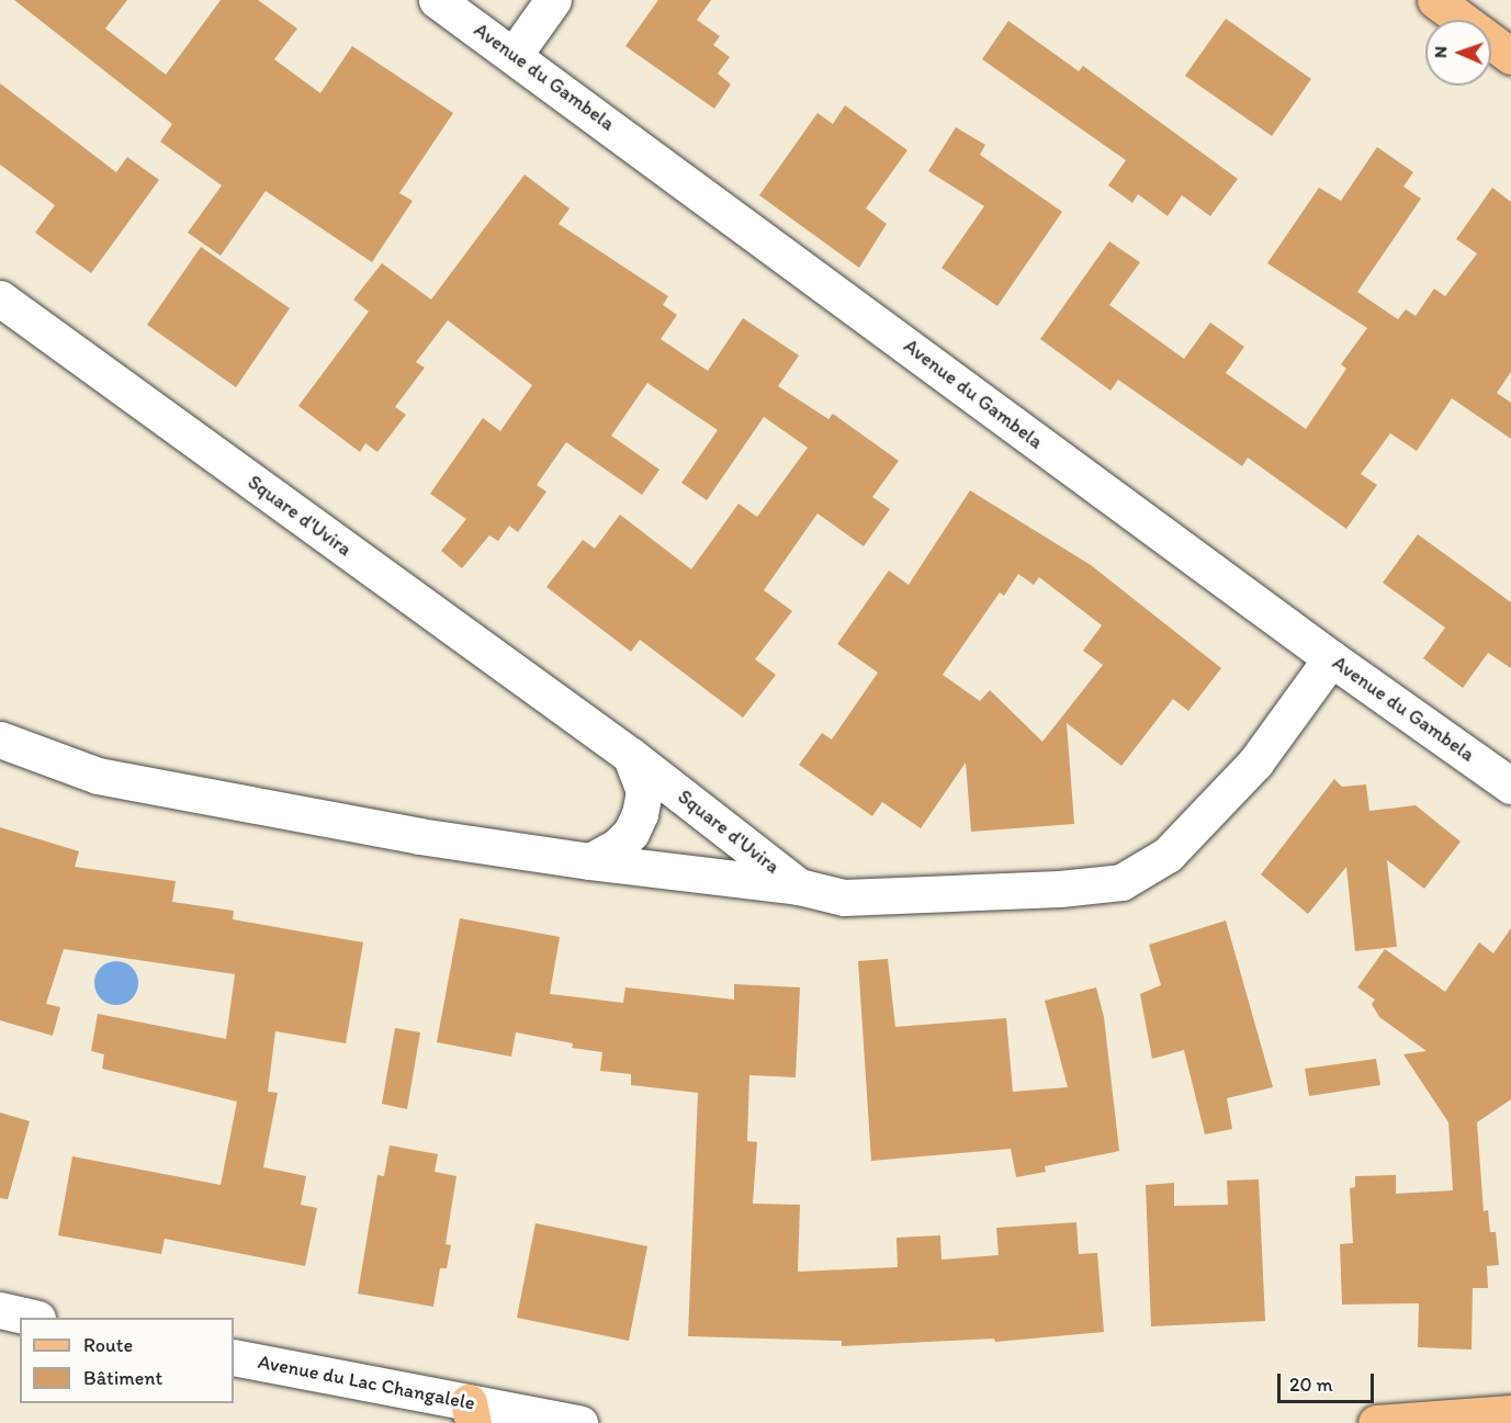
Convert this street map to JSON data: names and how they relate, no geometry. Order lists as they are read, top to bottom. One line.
{"streets":{"street":["Avenue du Gambela","Square d'Uvira","Avenue du Lac Changalele"]},"legend":["Route","Bâtiment"],"scale_bar":"20 m","north":"left"}
